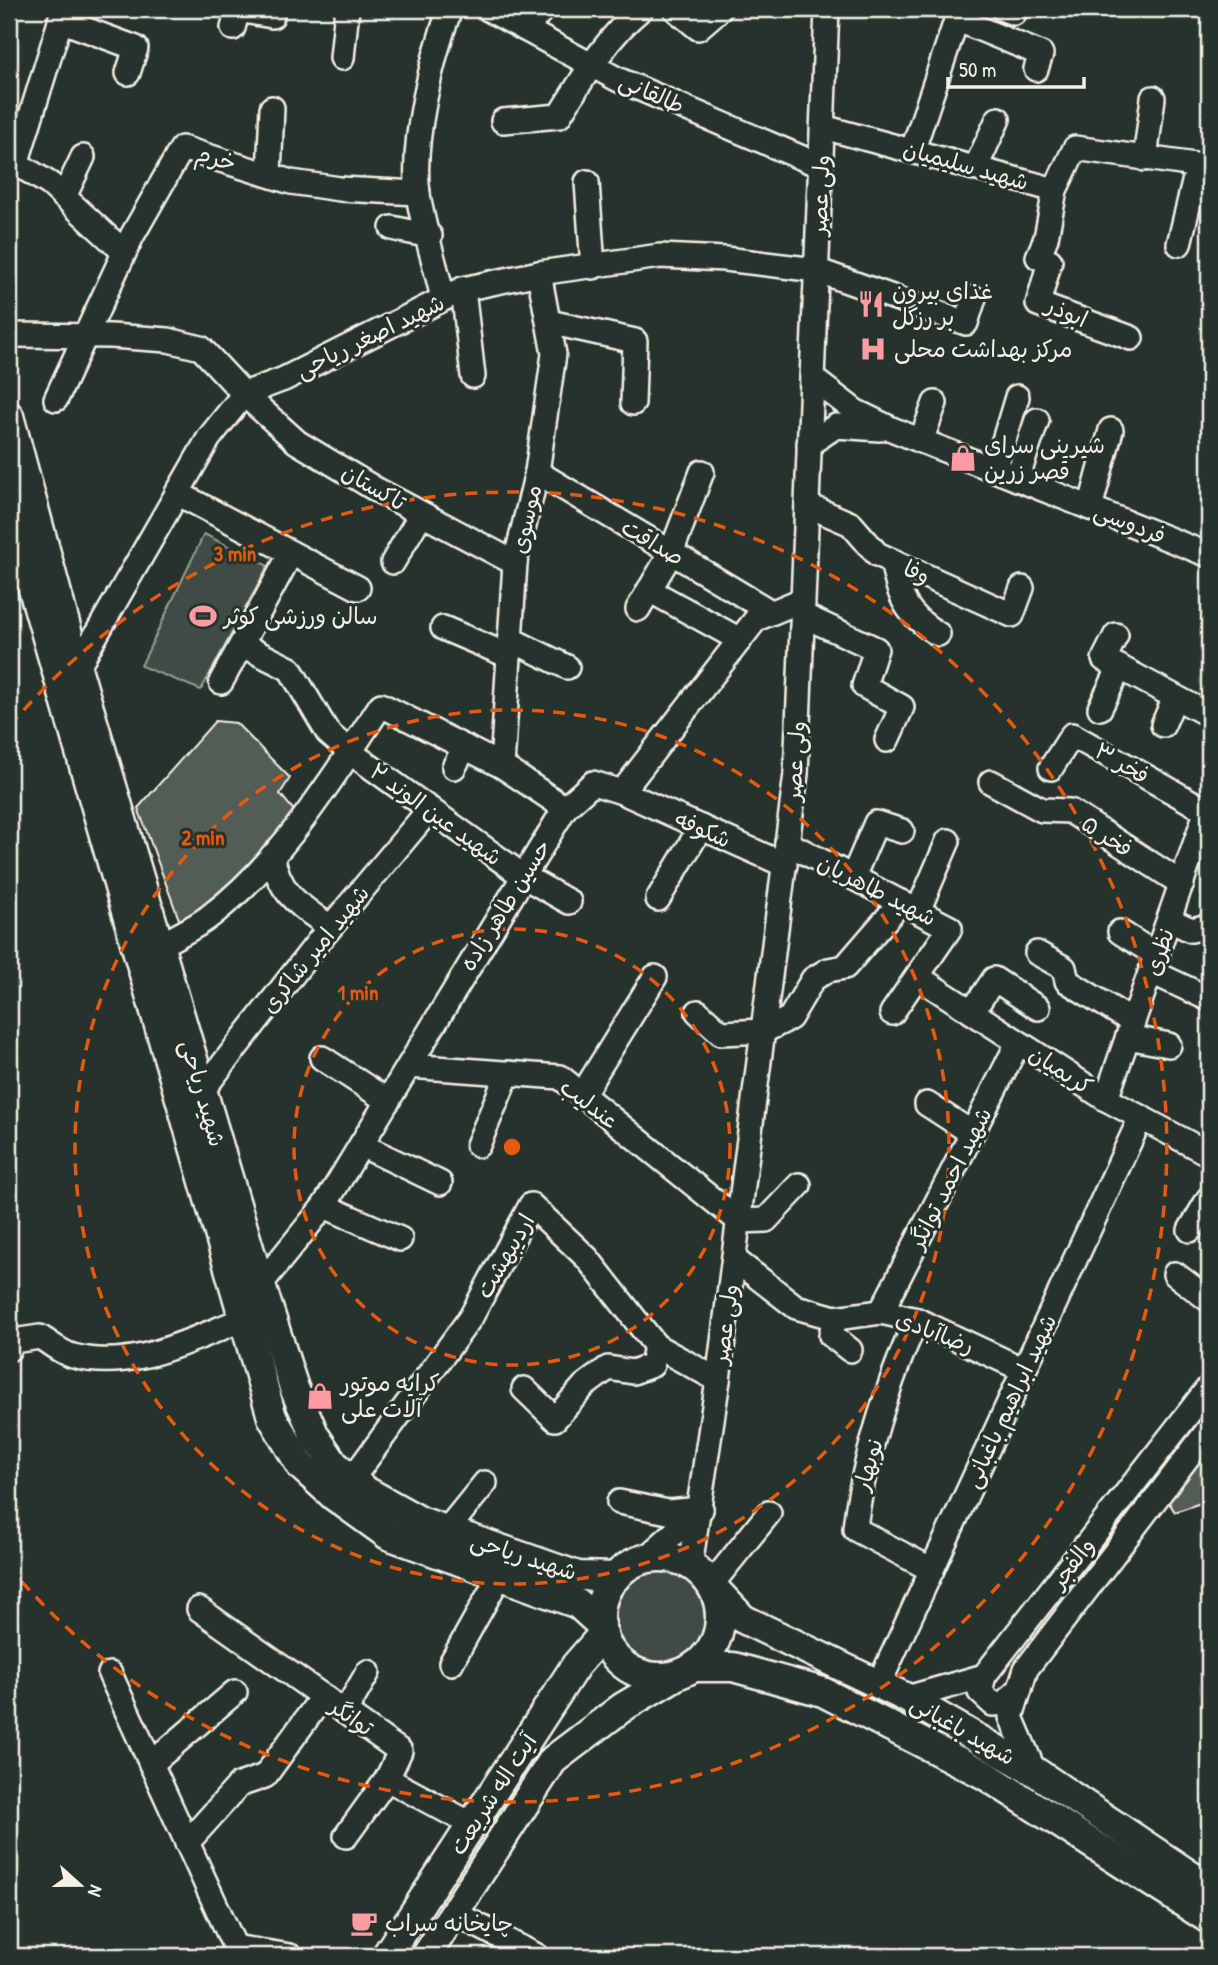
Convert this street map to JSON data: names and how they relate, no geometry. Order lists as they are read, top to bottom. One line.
{"streets":{"main road":["شهید ریاحی","شهید باغبانی","آیت اله شریعت"],"street":["طالقانی","خرم","شهید سلیمیان","ولی عصر","ابوذر","شهید اصغر ریاحی","تاکستان","موسوی","فردوسی","صداقت","وفا","فخر ۳","شهید عین الوند ۲","شکوفه","فخر ۵","شهید طاهریان","حسین طاهر زاده","شهید امیر شاکری","نظری","کریمیان","عندلیب","شهید احمد توانگر","اردیبهشت","رضاآبادی","شهید ابراهیم باغبانی","نوبهار","والفجر","توانگر"]},"crossings":[["طالقانی","ولی عصر"],["خرم","تاکستان"],["شهید سلیمیان","ولی عصر"],["شهید سلیمیان","ابوذر"],["ولی عصر","شهید اصغر ریاحی"],["ولی عصر","فردوسی"],["ولی عصر","وفا"],["ولی عصر","شکوفه"],["ولی عصر","شهید طاهریان"],["ولی عصر","شهید ریاحی"],["ولی عصر","عندلیب"],["ولی عصر","اردیبهشت"],["ولی عصر","رضاآبادی"],["ولی عصر","شهید باغبانی"],["ولی عصر","آیت اله شریعت"],["شهید اصغر ریاحی","تاکستان"],["شهید اصغر ریاحی","موسوی"],["تاکستان","موسوی"],["موسوی","صداقت"],["فخر ۳","نظری"],["شهید عین الوند ۲","حسین طاهر زاده"],["شهید عین الوند ۲","شهید امیر شاکری"],["شکوفه","شهید طاهریان"],["شکوفه","حسین طاهر زاده"],["فخر ۵","نظری"],["شهید طاهریان","کریمیان"],["حسین طاهر زاده","شهید ریاحی"],["حسین طاهر زاده","عندلیب"],["شهید امیر شاکری","شهید ریاحی"],["نظری","کریمیان"],["کریمیان","شهید احمد توانگر"],["کریمیان","شهید ابراهیم باغبانی"],["شهید ریاحی","اردیبهشت"],["شهید ریاحی","شهید باغبانی"],["شهید ریاحی","آیت اله شریعت"],["شهید احمد توانگر","رضاآبادی"],["رضاآبادی","شهید ابراهیم باغبانی"],["رضاآبادی","نوبهار"],["شهید ابراهیم باغبانی","نوبهار"],["شهید ابراهیم باغبانی","شهید باغبانی"],["والفجر","شهید باغبانی"],["شهید باغبانی","آیت اله شریعت"]],"places":{"restaurant":["غذای بیرون بر رزگل"],"hospital":["مرکز بهداشت محلی"],"shop":["شیرینی سرای قصر زرین","کرایه موتور آلات علی"],"sports":["سالن ورزشی کوثر"],"cafe":["چایخانه سراب"]},"scale_bar":"50 m","north":"right","rings":["3 min","2 min","1 min"]}
